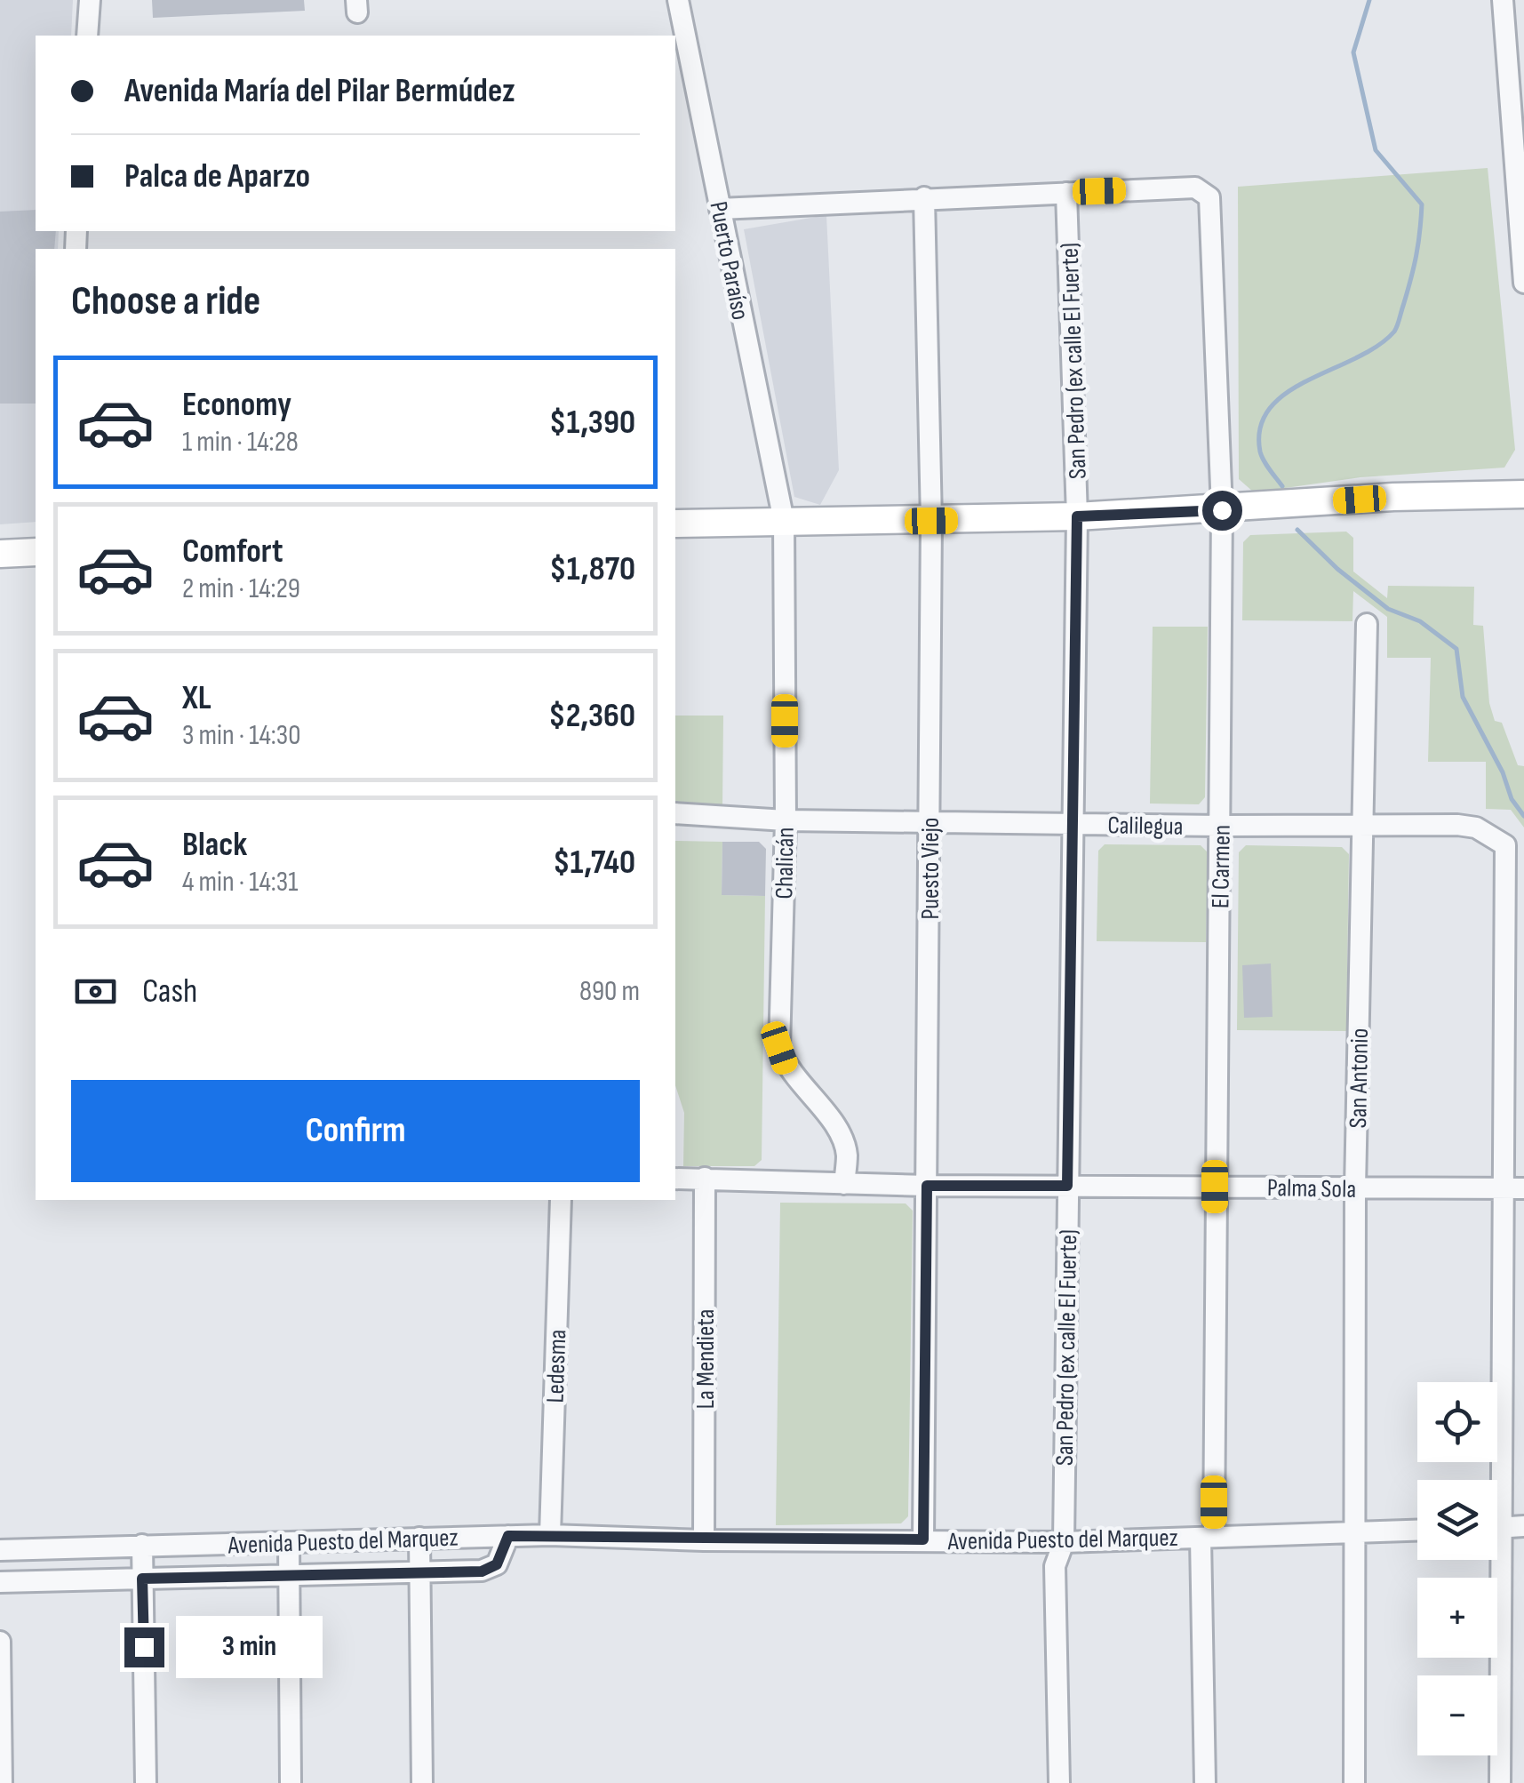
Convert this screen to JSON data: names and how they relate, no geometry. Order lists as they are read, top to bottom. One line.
{"streets":{"street":["Puerto Paraíso","San Pedro (ex calle El Fuerte)","Calilegua","Chalicán","El Carmen","Puesto Viejo","San Antonio","Palma Sola","La Mendieta","Ledesma","Avenida Puesto del Marquez"]},"crossings":[["Puerto Paraíso","Chalicán"],["San Pedro (ex calle El Fuerte)","Calilegua"],["San Pedro (ex calle El Fuerte)","El Carmen"],["San Pedro (ex calle El Fuerte)","Palma Sola"],["San Pedro (ex calle El Fuerte)","Avenida Puesto del Marquez"],["Calilegua","Chalicán"],["Calilegua","El Carmen"],["Calilegua","Puesto Viejo"],["Calilegua","San Antonio"],["Calilegua","Palma Sola"],["Chalicán","Palma Sola"],["El Carmen","Palma Sola"],["El Carmen","Avenida Puesto del Marquez"],["Puesto Viejo","Palma Sola"],["Puesto Viejo","Avenida Puesto del Marquez"],["San Antonio","Palma Sola"],["San Antonio","Avenida Puesto del Marquez"],["Palma Sola","La Mendieta"],["La Mendieta","Avenida Puesto del Marquez"],["Ledesma","Avenida Puesto del Marquez"]],"page":{"banner":["Avenida María del Pilar Bermúdez","Palca de Aparzo"],"heading":"Choose a ride","list":[{"name":"Economy","note":"1 min · 14:28","value":"$1,390"},{"name":"Comfort","note":"2 min · 14:29","value":"$1,870"},{"name":"XL","note":"3 min · 14:30","value":"$2,360"},{"name":"Black","note":"4 min · 14:31","value":"$1,740"}],"pay":["Cash","890 m"],"buttons":"Confirm","map_buttons":["+","−"],"bubble":"3 min"}}
